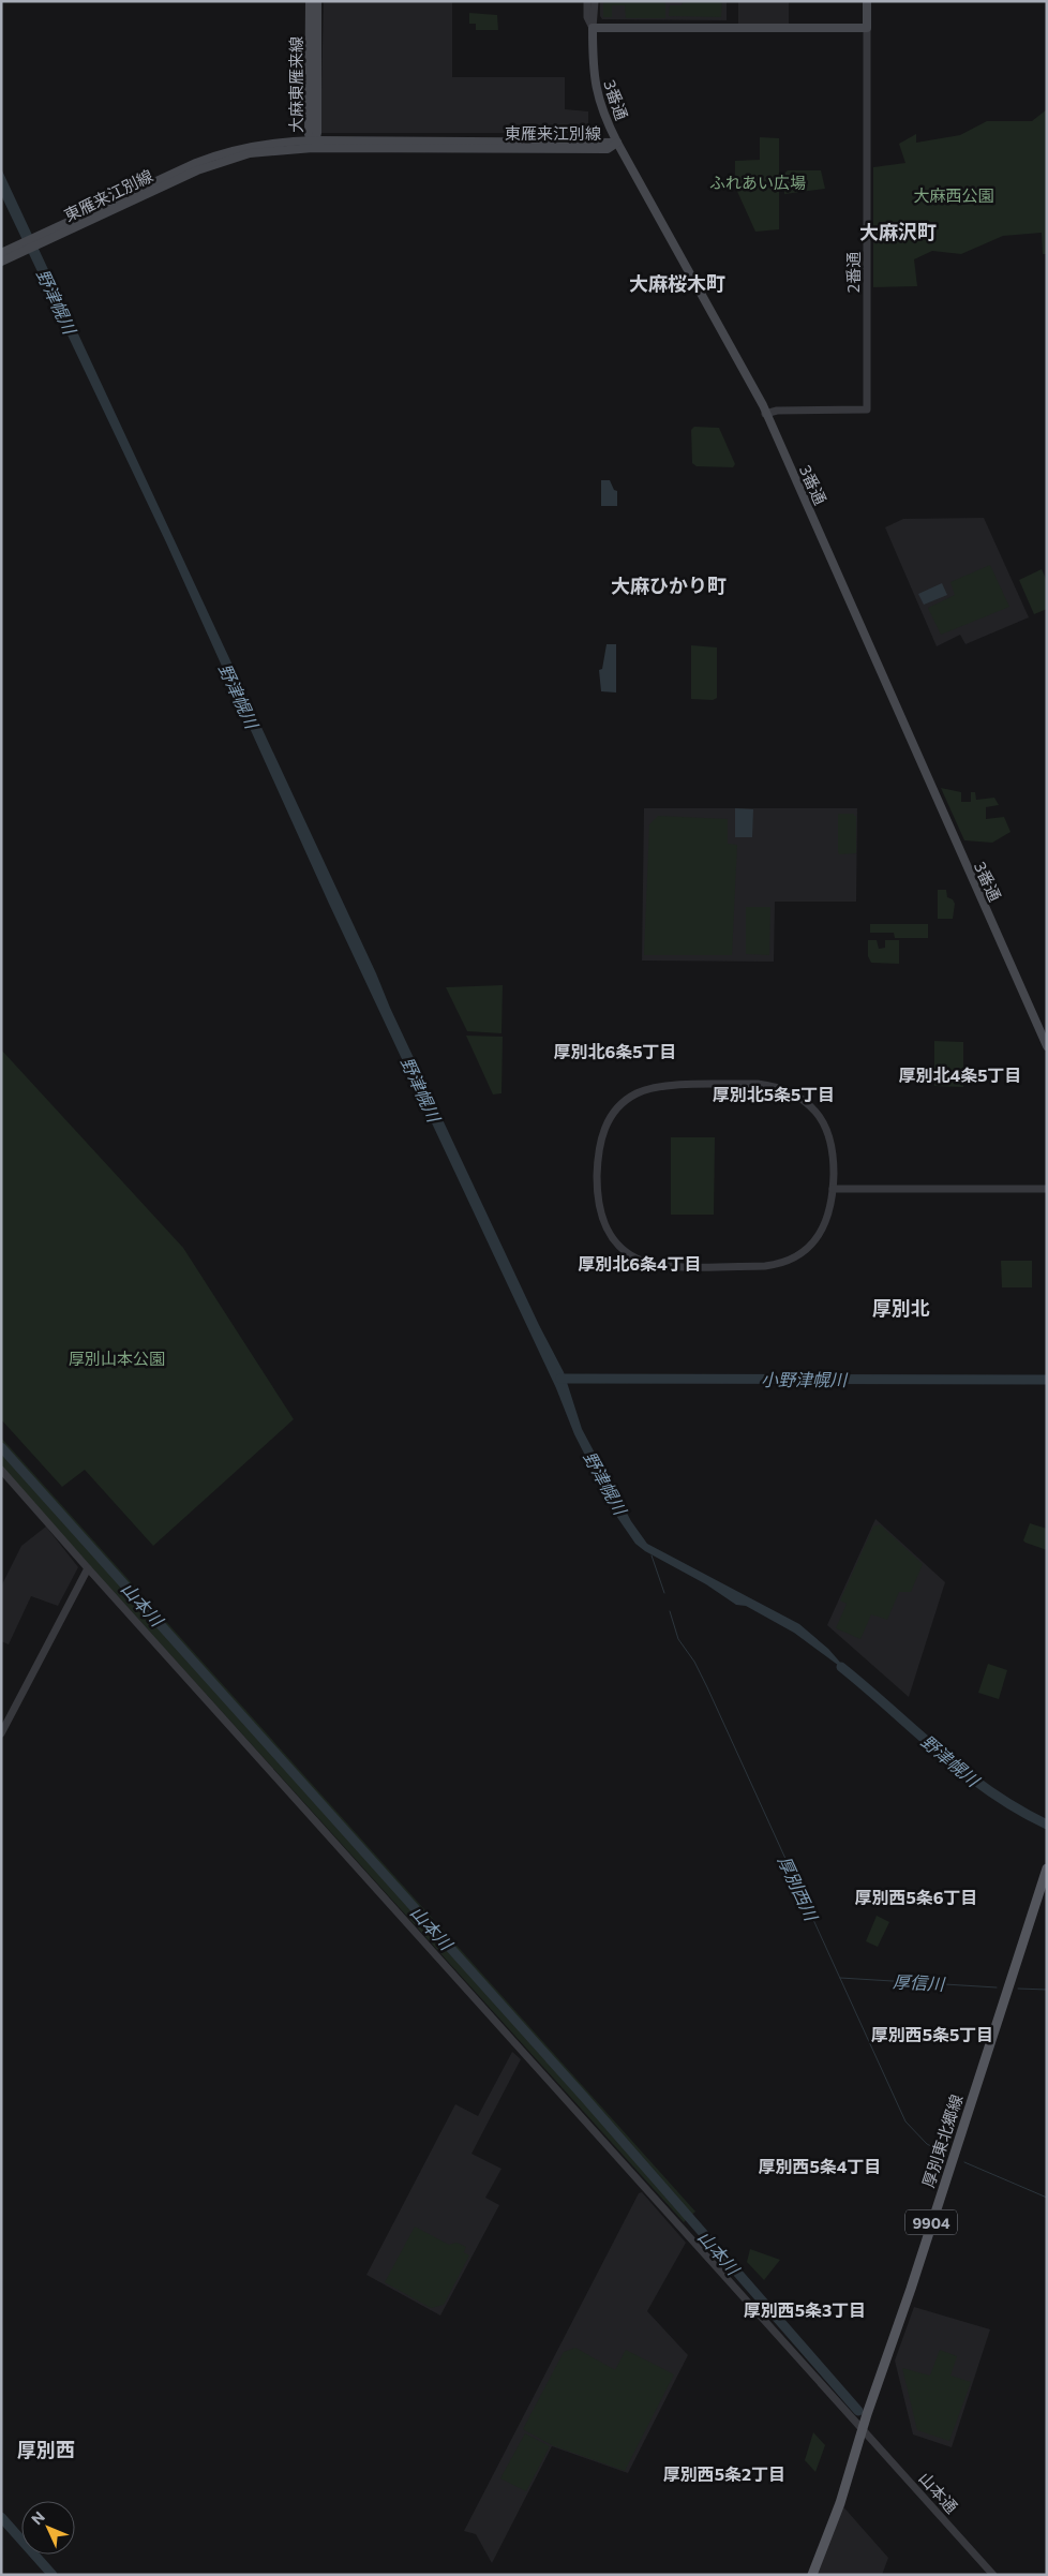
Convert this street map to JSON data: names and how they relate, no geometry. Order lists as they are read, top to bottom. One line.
{"streets":{"main road":["大麻東雁来線","3番通","東雁来江別線","2番通","厚別東北郷線","9904"],"street":["山本通"]},"crossings":[["大麻東雁来線","東雁来江別線"],["3番通","東雁来江別線"],["3番通","2番通"],["厚別東北郷線","山本通"]],"districts":["大麻沢町","大麻桜木町","大麻ひかり町","厚別北6条5丁目","厚別北4条5丁目","厚別北5条5丁目","厚別北6条4丁目","厚別北","厚別西5条6丁目","厚別西5条5丁目","厚別西5条4丁目","厚別西5条3丁目","厚別西","厚別西5条2丁目"],"water":["野津幌川","小野津幌川","山本川","厚別西川","厚信川"],"parks":["ふれあい広場","大麻西公園","厚別山本公園"],"north":"top left"}
